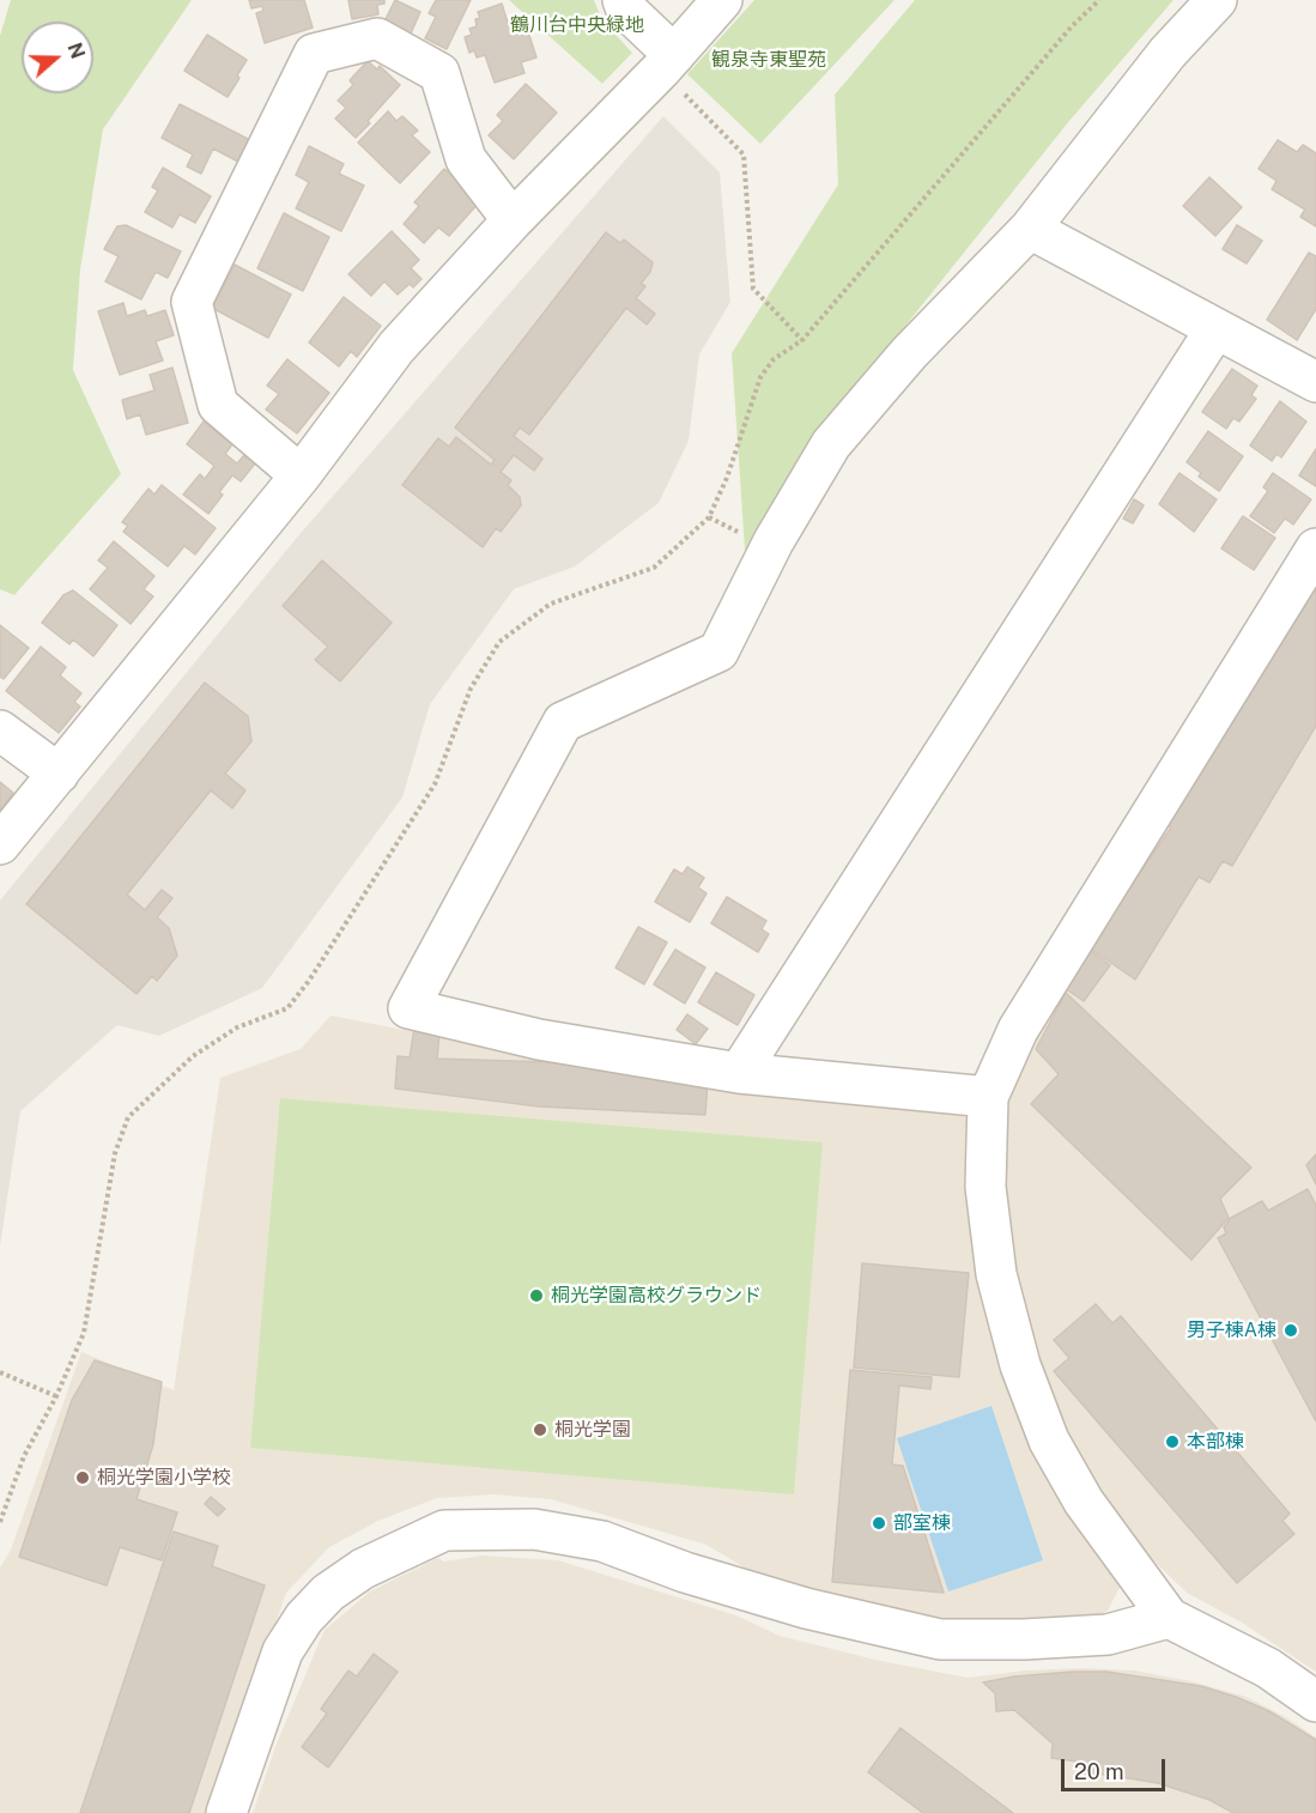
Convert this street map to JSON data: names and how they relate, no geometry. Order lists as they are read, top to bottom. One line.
{"parks":["鶴川台中央緑地","観泉寺東聖苑"],"places":["桐光学園高校グラウンド","男子棟A棟","桐光学園","本部棟","桐光学園小学校","部室棟"],"scale_bar":"20 m","north":"right"}
